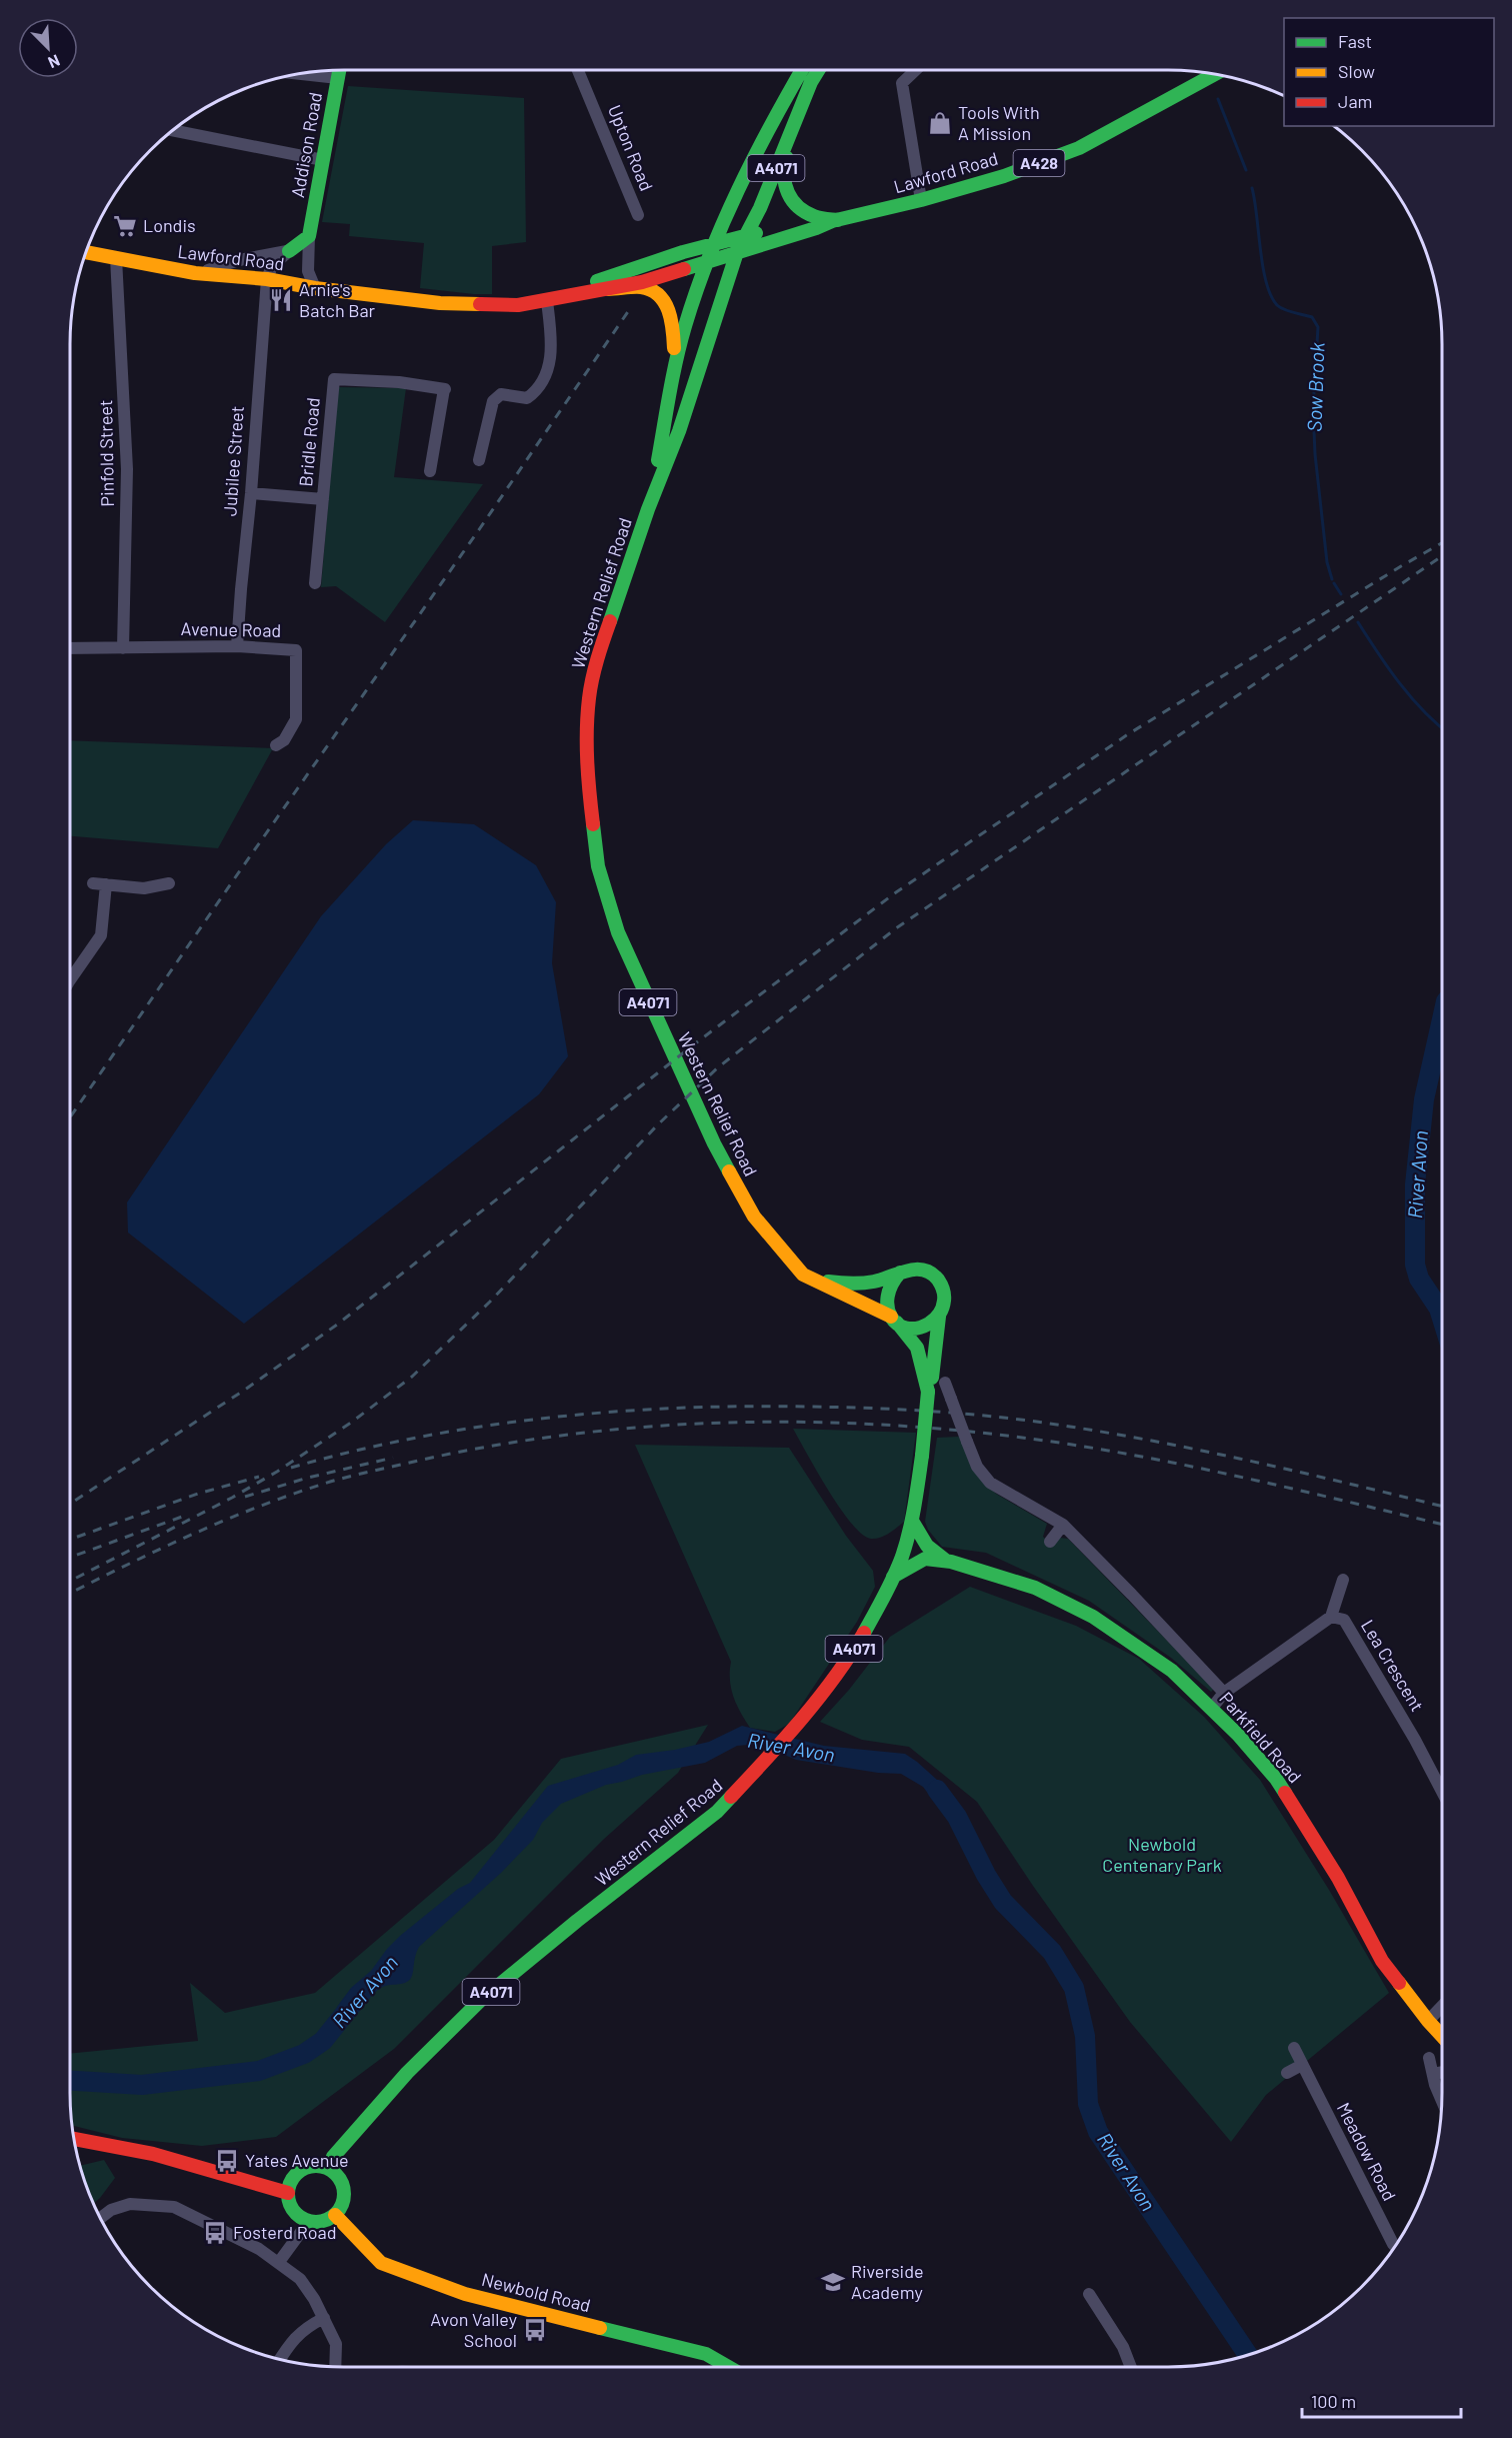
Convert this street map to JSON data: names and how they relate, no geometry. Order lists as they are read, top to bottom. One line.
{"streets":{"main road":["Addison Road","A428","A4071","Lawford Road","Western Relief Road","Parkfield Road","Newbold Road"],"street":["Upton Road","Bridle Road","Pinfold Street","Jubilee Street","Avenue Road","Lea Crescent","Meadow Road"]},"crossings":[["Addison Road","Lawford Road"],["A4071","Western Relief Road"],["Lawford Road","Pinfold Street"],["Lawford Road","Jubilee Street"],["Lawford Road","Western Relief Road"],["Pinfold Street","Avenue Road"],["Jubilee Street","Avenue Road"],["Western Relief Road","Parkfield Road"],["Western Relief Road","Newbold Road"]],"water":["Sow Brook","River Avon"],"parks":["Newbold Centenary Park"],"places":{"shop":["Tools With A Mission"],"supermarket":["Londis"],"restaurant":["Arnie's Batch Bar"],"bus stop":["Yates Avenue","Fosterd Road","Avon Valley School"],"school or university":["Riverside Academy"]},"legend":["Fast","Slow","Jam"],"scale_bar":"100 m","north":"bottom right"}
